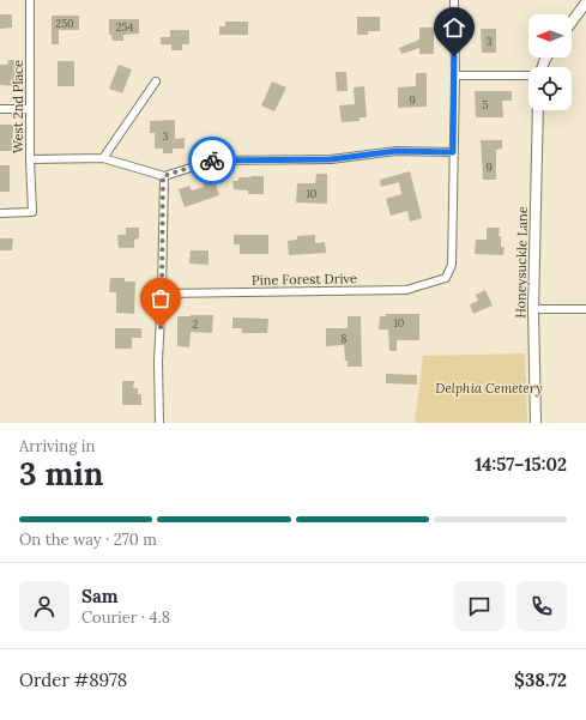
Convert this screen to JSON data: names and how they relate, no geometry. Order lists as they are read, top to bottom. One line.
{"streets":{"street":["West 2nd Place","Honeysuckle Lane","Pine Forest Drive"]},"parks":["Delphia Cemetery"],"house_numbers":["250","254","3","9","5","3","9","10","10","2","8"],"north":"left","page":{"heading":["3 min","Arriving in","14:57–15:02"],"panel":["Sam","Courier · 4.8","Order #8978","$38.72"],"bar":"On the way · 270 m"}}
